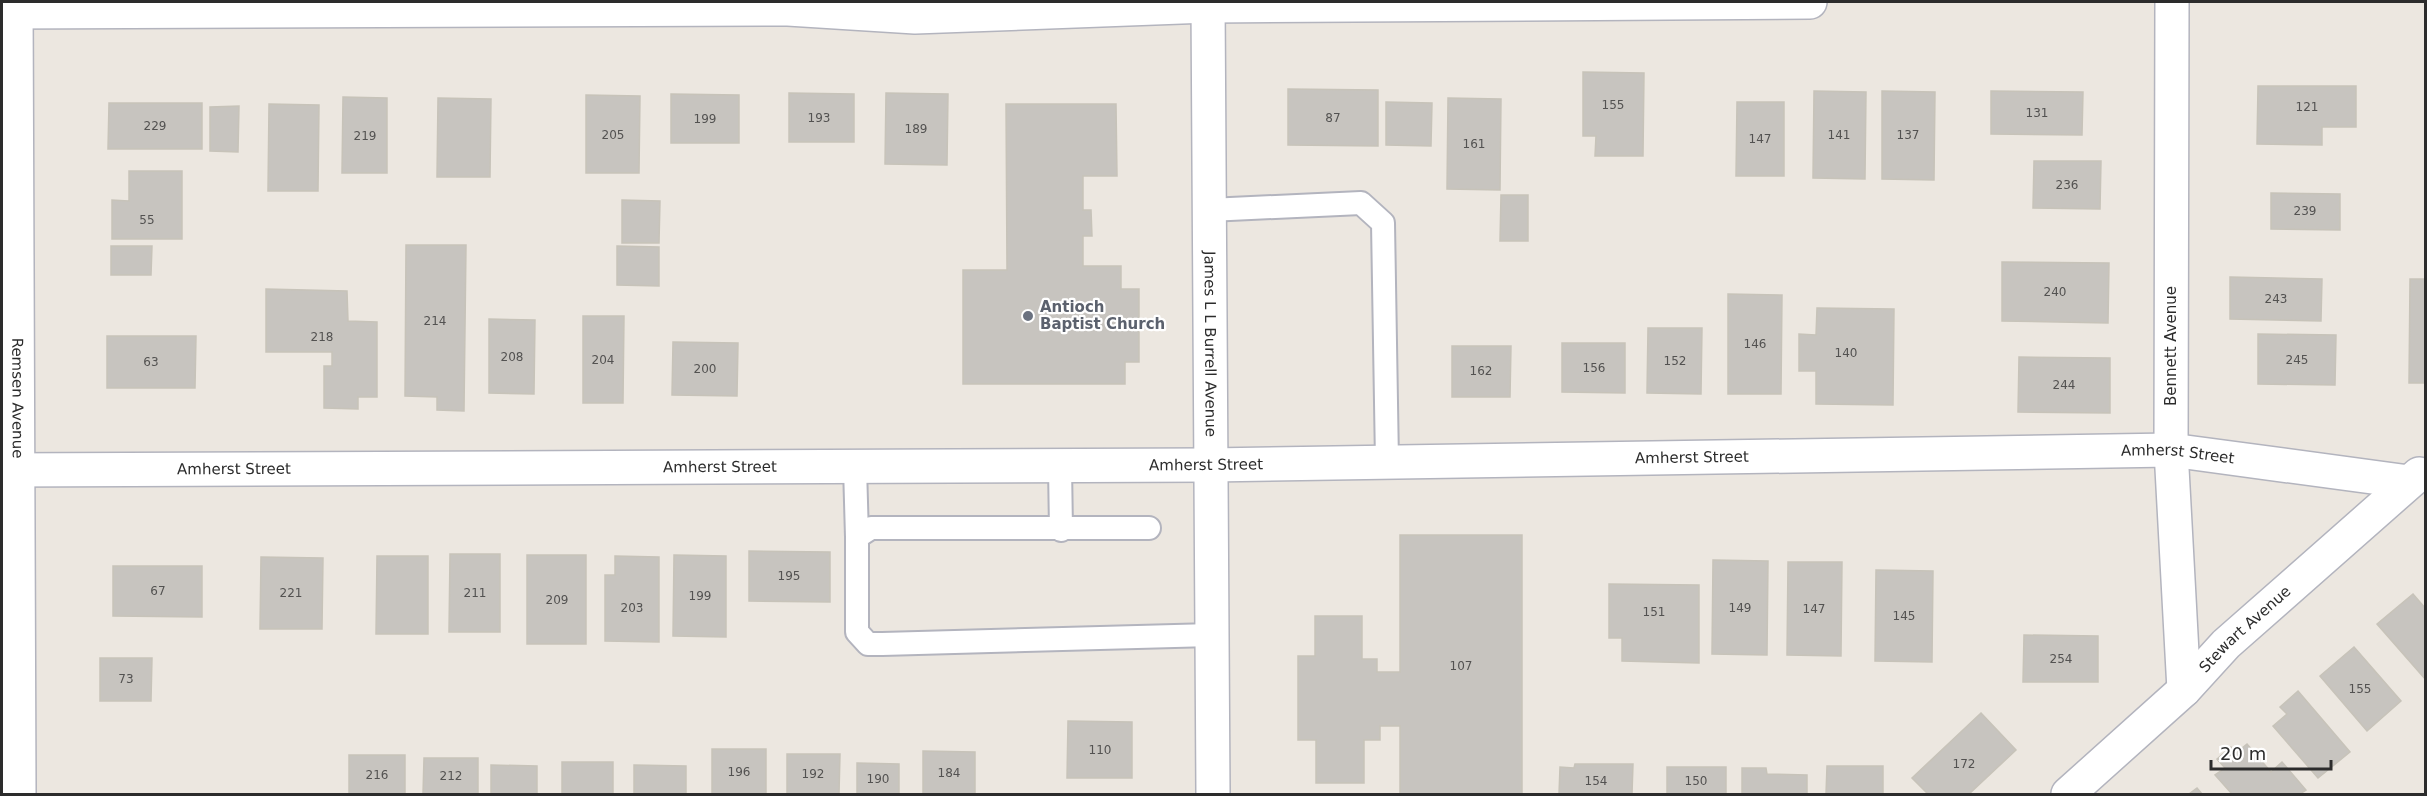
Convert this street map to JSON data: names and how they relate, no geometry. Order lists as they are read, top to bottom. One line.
{"streets":{"street":["James L L Burrell Avenue","Bennett Avenue","Remsen Avenue","Amherst Street","Stewart Avenue"]},"crossings":[["James L L Burrell Avenue","Amherst Street"],["Bennett Avenue","Amherst Street"],["Bennett Avenue","Stewart Avenue"],["Remsen Avenue","Amherst Street"],["Amherst Street","Stewart Avenue"]],"places":["Antioch Baptist Church"],"house_numbers":["155","121","131","193","87","199","229","189","205","141","137","219","147","161","236","239","55","240","243","214","218","146","140","208","204","245","152","63","156","200","162","244","195","67","221","211","199","209","203","149","147","151","145","254","107","73","155","110","172","196","184","192","216","212","190","154","150"],"scale_bar":"20 m"}
